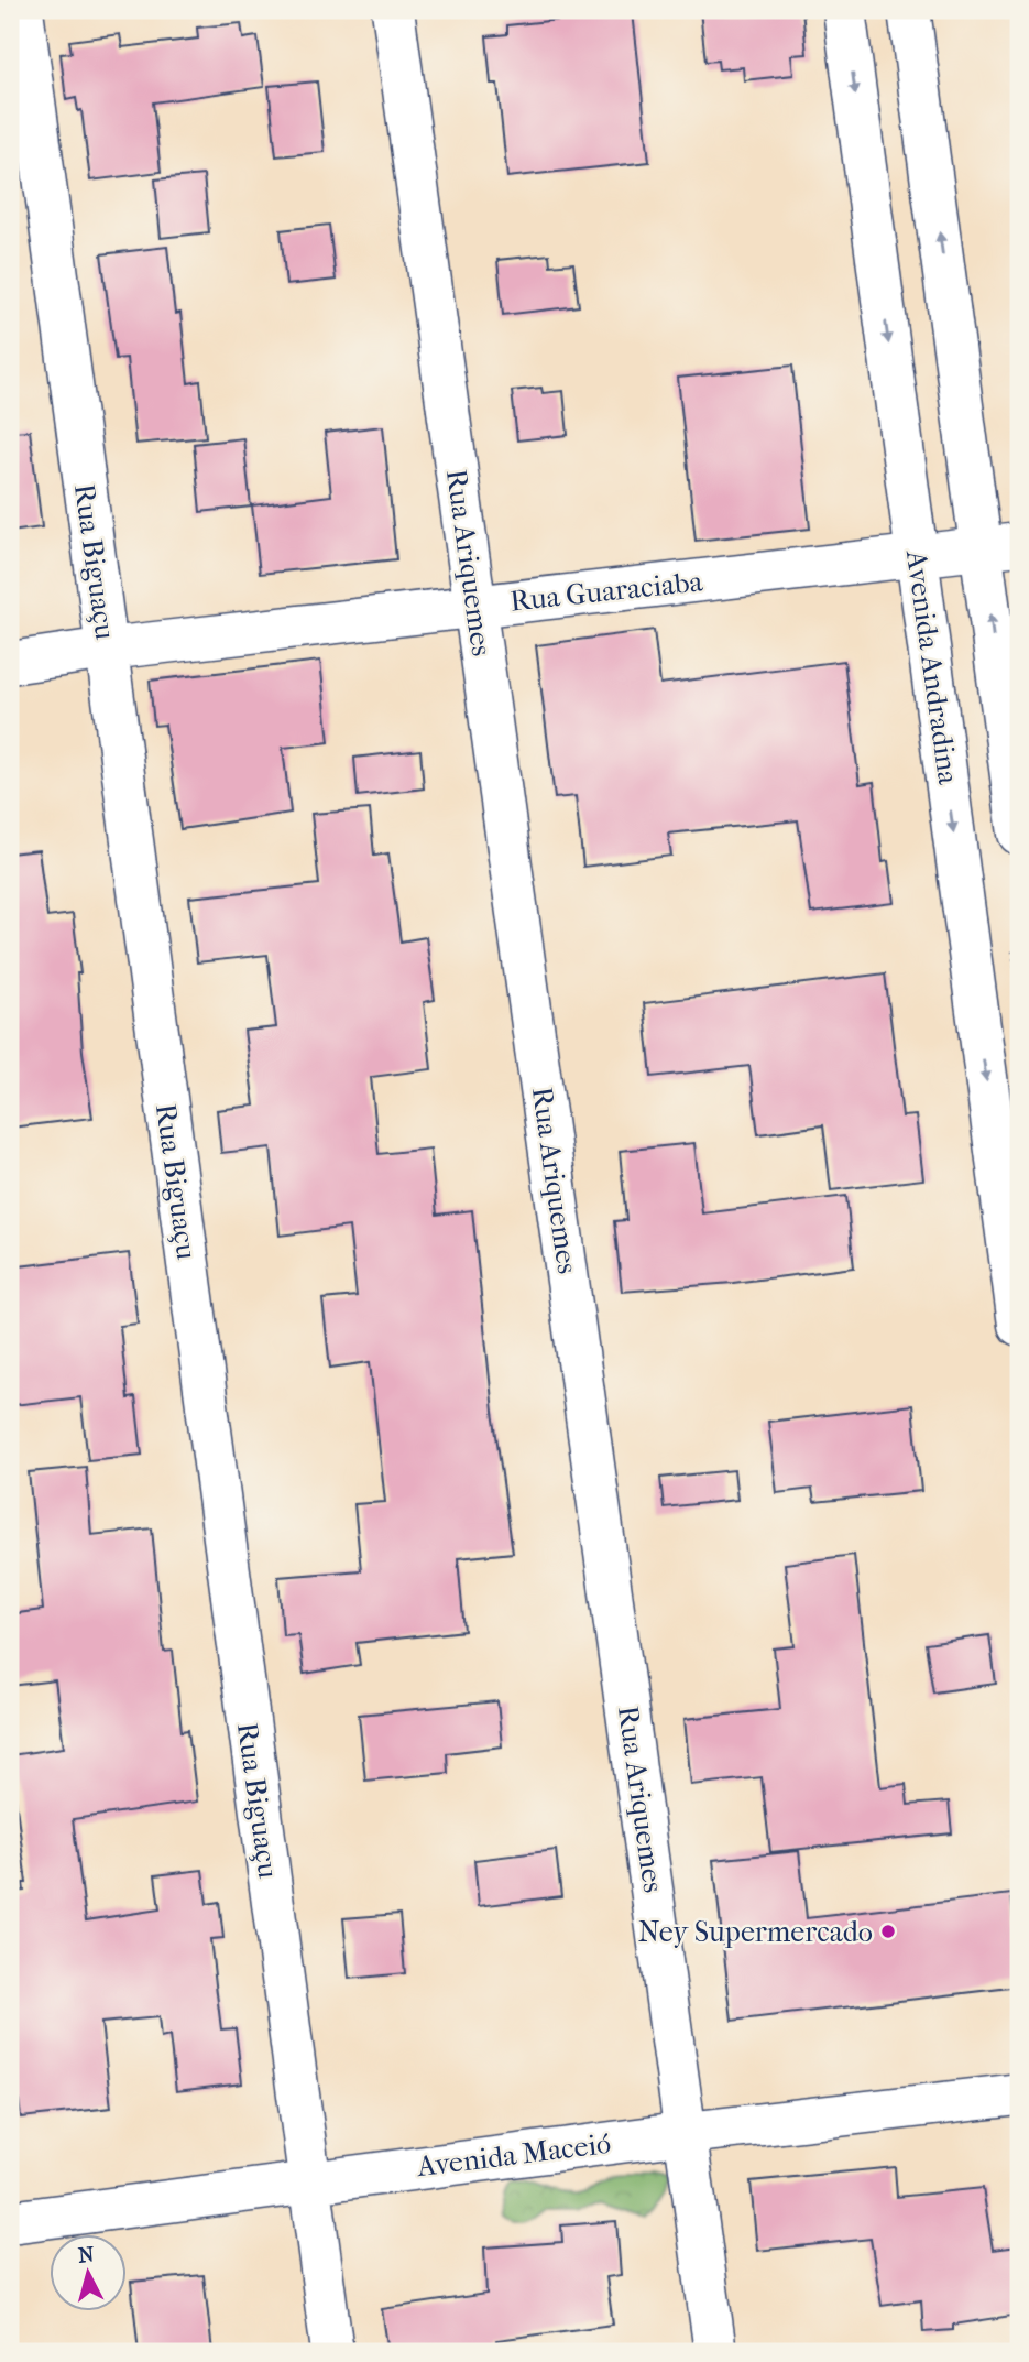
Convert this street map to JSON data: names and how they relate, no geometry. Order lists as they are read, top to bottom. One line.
{"streets":{"street":["Rua Biguaçu","Rua Ariquemes","Rua Guaraciaba","Avenida Andradina","Avenida Maceió"]},"crossings":[["Rua Biguaçu","Rua Guaraciaba"],["Rua Biguaçu","Avenida Maceió"],["Rua Ariquemes","Rua Guaraciaba"],["Rua Ariquemes","Avenida Maceió"],["Rua Guaraciaba","Avenida Andradina"]],"places":["Ney Supermercado"],"north":"top"}
